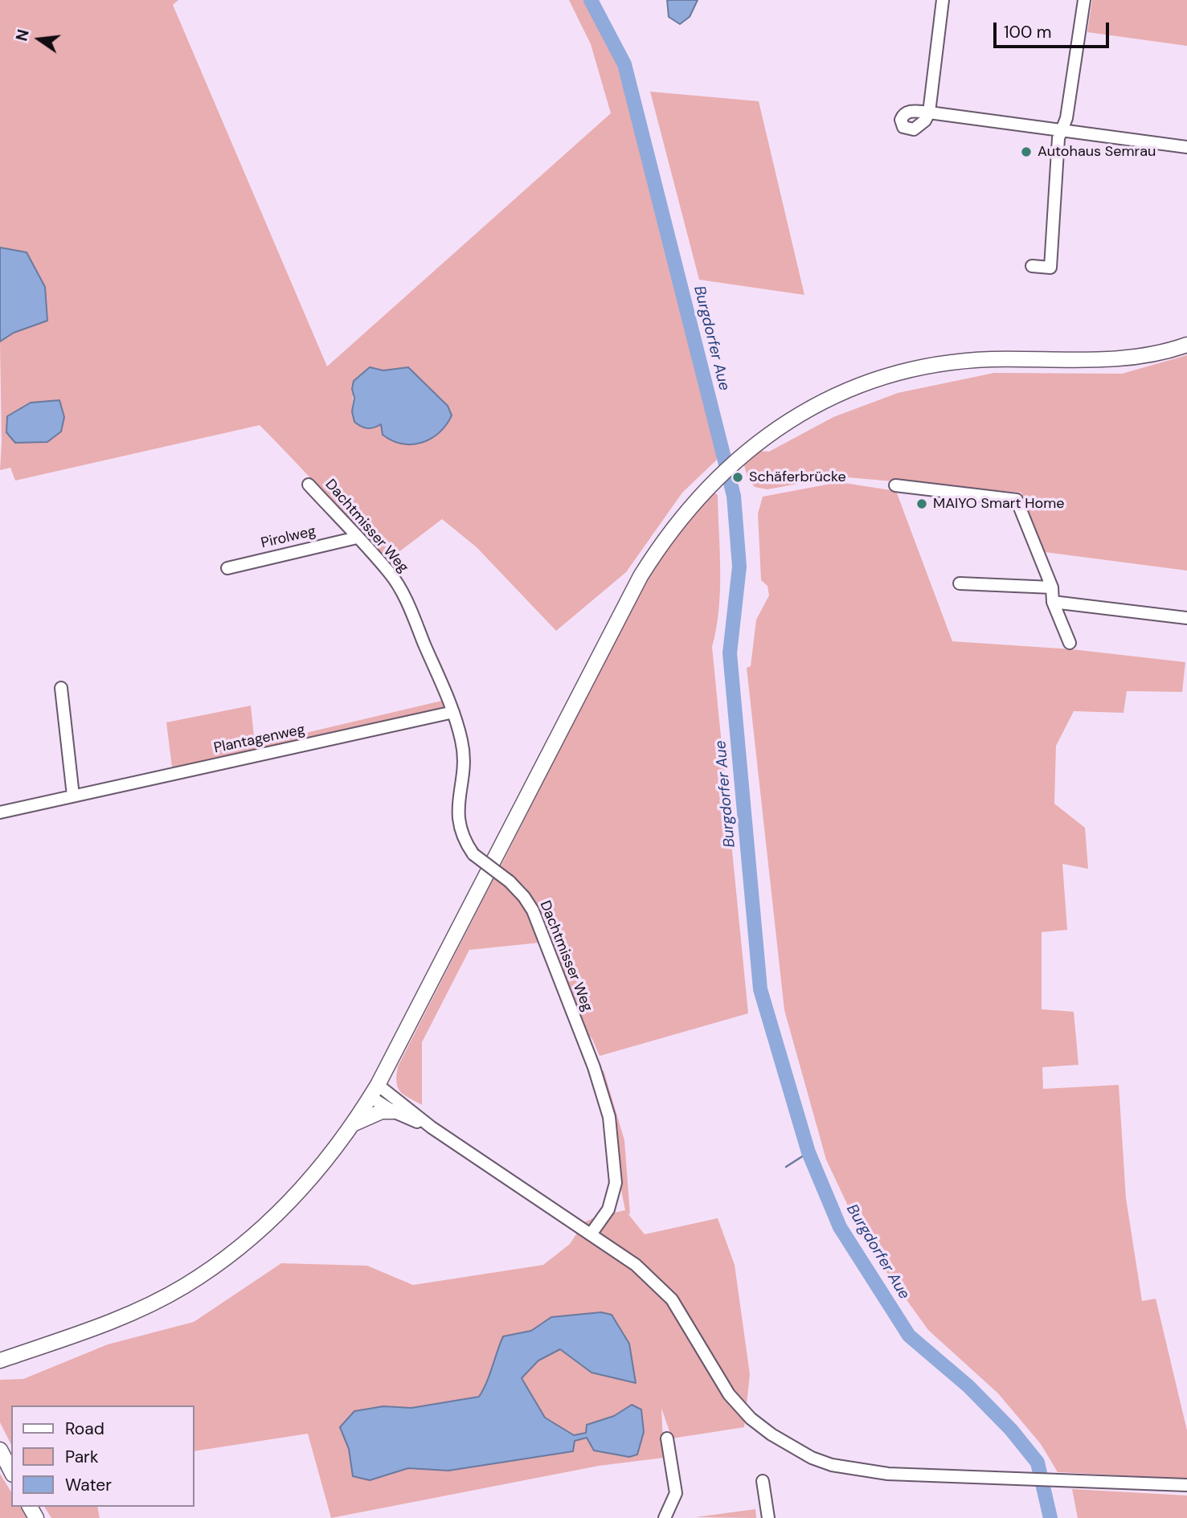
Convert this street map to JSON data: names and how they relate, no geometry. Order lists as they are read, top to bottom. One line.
{"streets":{"street":["Dachtmisser Weg","Pirolweg","Plantagenweg"]},"crossings":[["Dachtmisser Weg","Pirolweg"],["Dachtmisser Weg","Plantagenweg"]],"water":["Burgdorfer Aue"],"places":["Autohaus Semrau","Schäferbrücke","MAIYO Smart Home"],"legend":["Road","Park","Water"],"scale_bar":"100 m","north":"left"}
